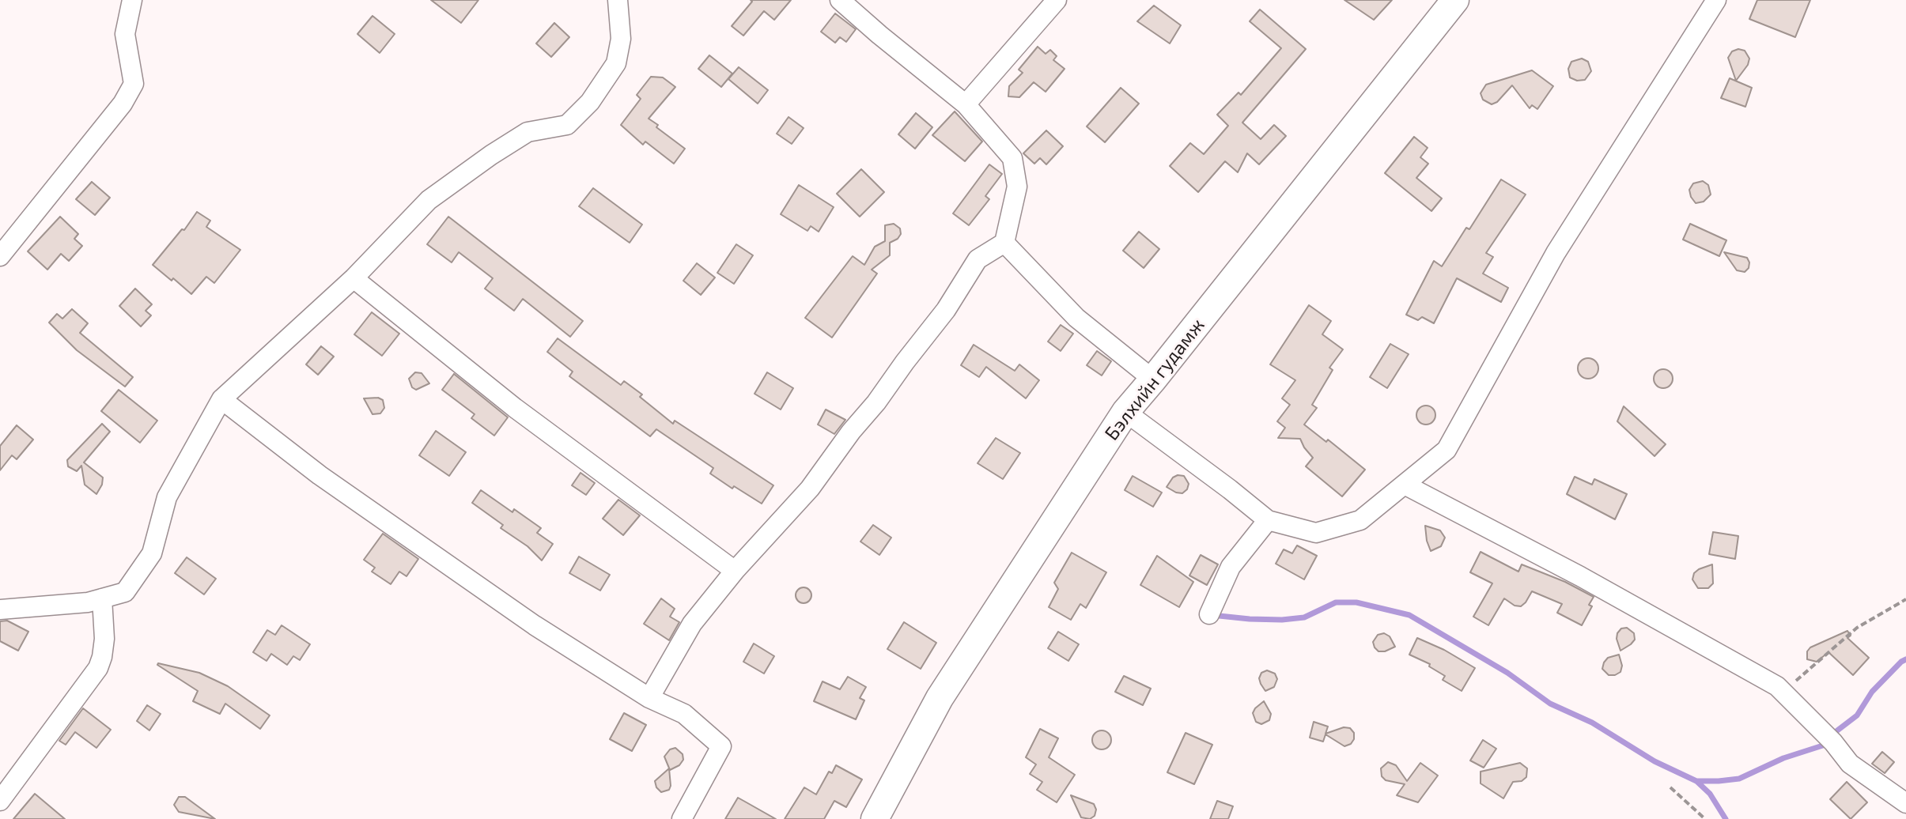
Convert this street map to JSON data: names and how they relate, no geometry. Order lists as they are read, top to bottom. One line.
{"streets":{"main road":["Бэлхийн гудамж"]}}
